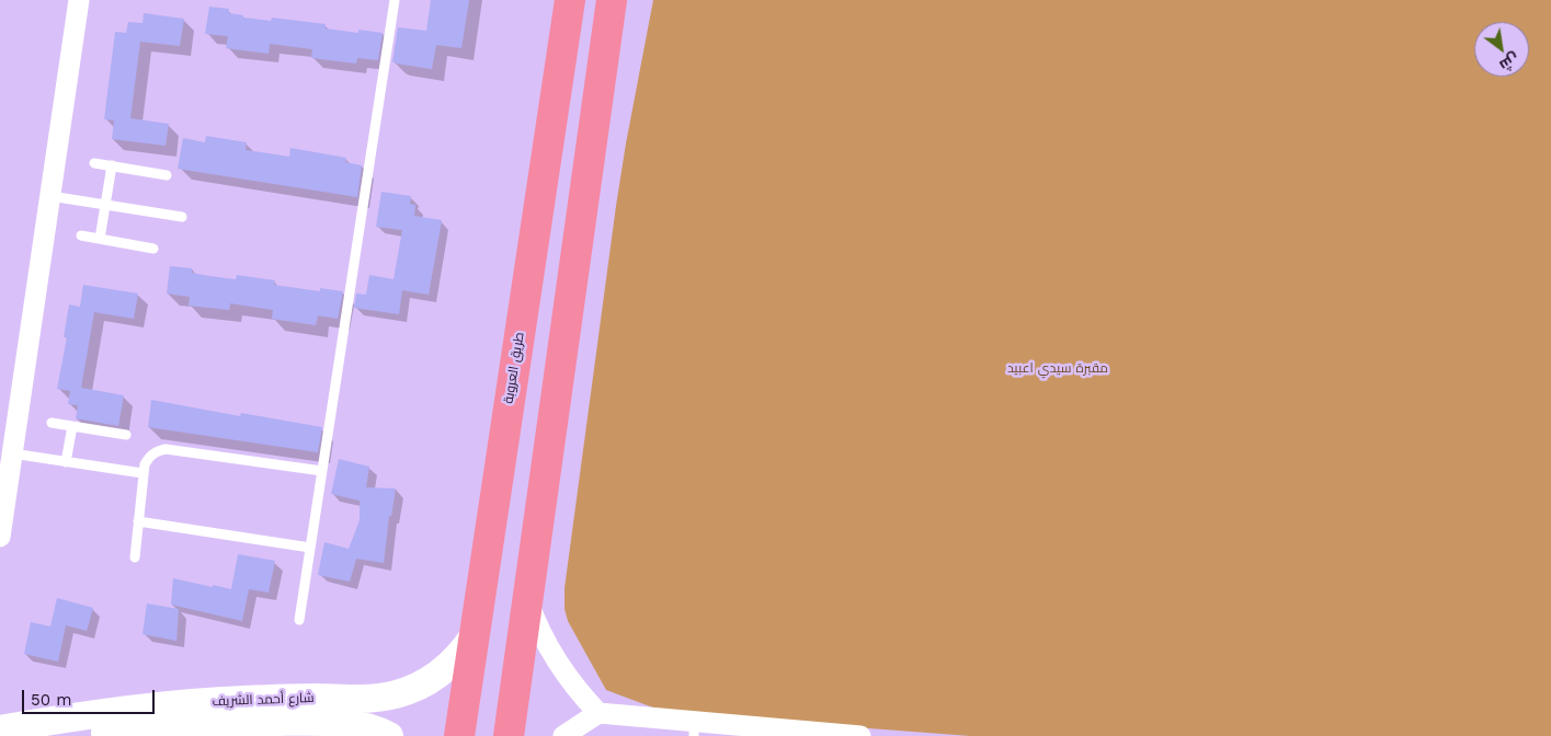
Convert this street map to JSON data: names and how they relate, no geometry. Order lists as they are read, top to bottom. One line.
{"streets":{"highway":["طريق العروبة"],"street":["شارع أحمد الشريف"]},"crossings":[["طريق العروبة","شارع أحمد الشريف"]],"parks":["مقبرة سيدي اعبيد"],"scale_bar":"50 m","north":"bottom right"}
